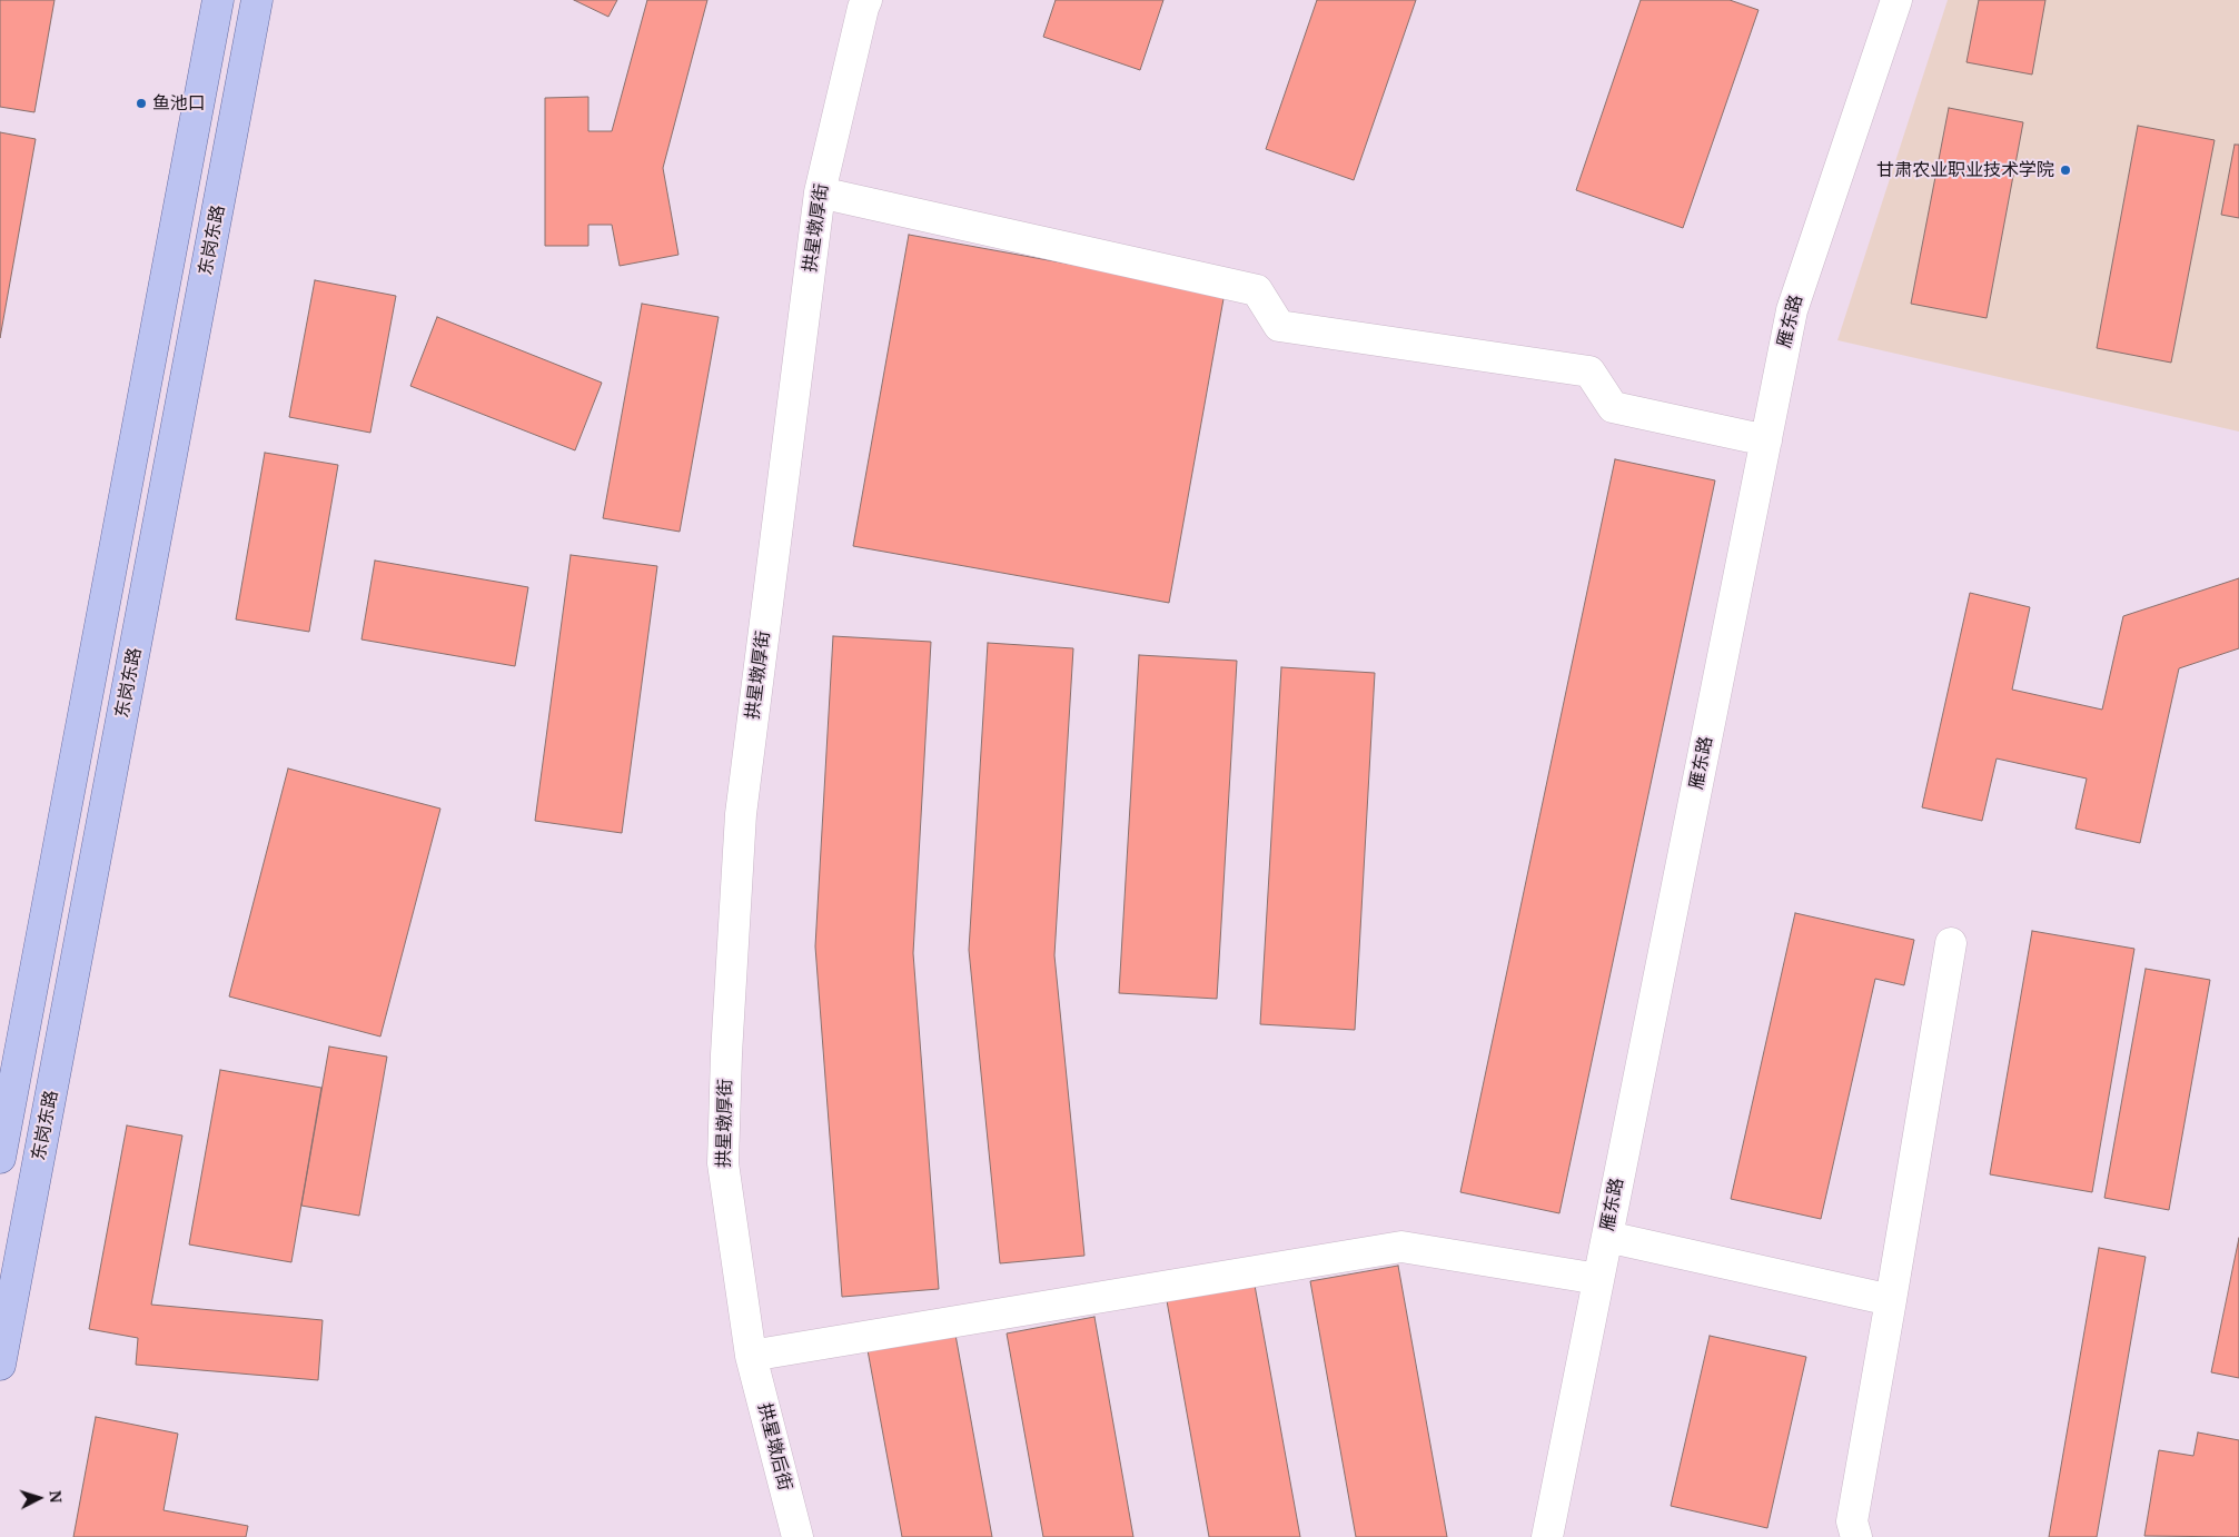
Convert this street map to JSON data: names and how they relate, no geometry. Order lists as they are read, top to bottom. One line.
{"streets":{"main road":["东岗东路"],"street":["拱星墩厚街","雁东路","拱星墩后街"]},"crossings":[["拱星墩厚街","拱星墩后街"]],"places":["鱼池口","甘肃农业职业技术学院"],"north":"right"}
